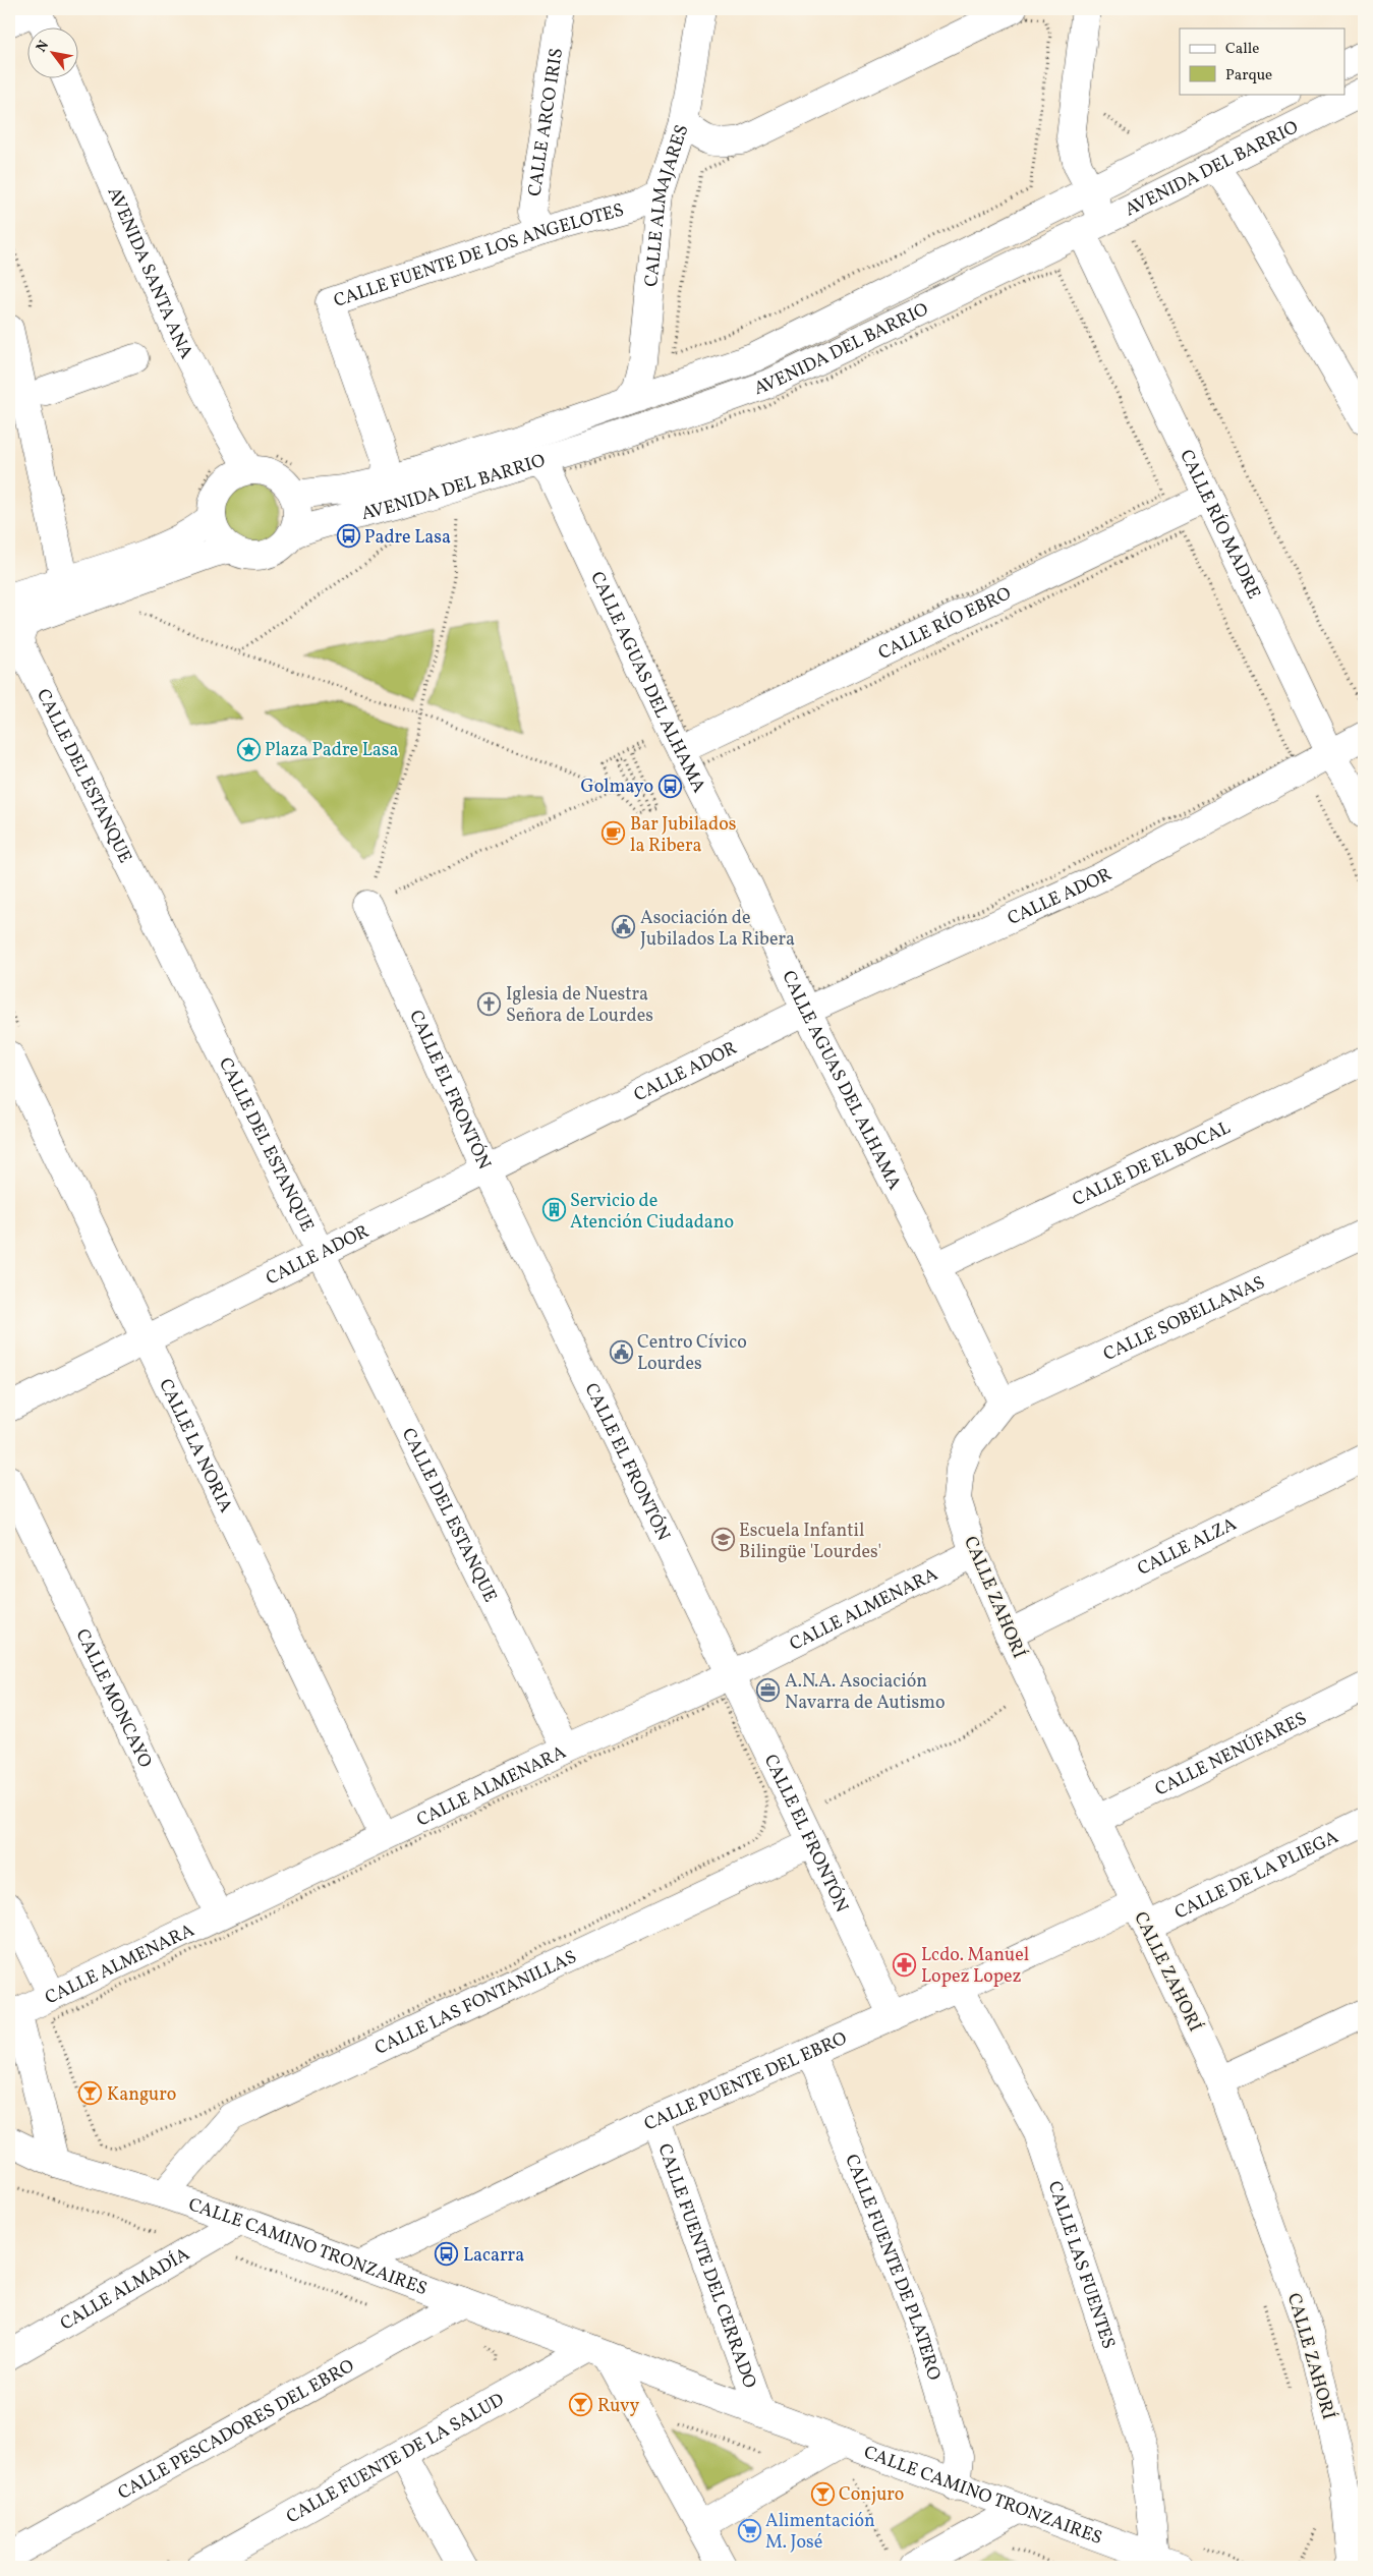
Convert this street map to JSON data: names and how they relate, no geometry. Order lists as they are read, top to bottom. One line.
{"streets":{"street":["CALLE ARCO IRIS","AVENIDA DEL BARRIO","CALLE ALMAJARES","CALLE FUENTE DE LOS ANGELOTES","AVENIDA SANTA ANA","CALLE RÍO MADRE","CALLE RÍO EBRO","CALLE AGUAS DEL ALHAMA","CALLE DEL ESTANQUE","CALLE ADOR","CALLE EL FRONTÓN","CALLE DE EL BOCAL","CALLE SOBELLANAS","CALLE LA NORIA","CALLE ALZA","CALLE ZAHORÍ","CALLE ALMENARA","CALLE MONCAYO","CALLE NENÚFARES","CALLE DE LA PLIEGA","CALLE LAS FONTANILLAS","CALLE PUENTE DEL EBRO","CALLE CAMINO TRONZAIRES","CALLE LAS FUENTES","CALLE FUENTE DEL CERRADO","CALLE FUENTE DE PLATERO","CALLE ALMADÍA","CALLE PESCADORES DEL EBRO","CALLE FUENTE DE LA SALUD"]},"crossings":[["CALLE ARCO IRIS","CALLE FUENTE DE LOS ANGELOTES"],["AVENIDA DEL BARRIO","CALLE ALMAJARES"],["AVENIDA DEL BARRIO","CALLE FUENTE DE LOS ANGELOTES"],["AVENIDA DEL BARRIO","AVENIDA SANTA ANA"],["AVENIDA DEL BARRIO","CALLE RÍO MADRE"],["AVENIDA DEL BARRIO","CALLE AGUAS DEL ALHAMA"],["CALLE ALMAJARES","CALLE FUENTE DE LOS ANGELOTES"],["CALLE RÍO MADRE","CALLE RÍO EBRO"],["CALLE RÍO MADRE","CALLE ADOR"],["CALLE RÍO EBRO","CALLE AGUAS DEL ALHAMA"],["CALLE AGUAS DEL ALHAMA","CALLE ADOR"],["CALLE AGUAS DEL ALHAMA","CALLE DE EL BOCAL"],["CALLE AGUAS DEL ALHAMA","CALLE SOBELLANAS"],["CALLE AGUAS DEL ALHAMA","CALLE ZAHORÍ"],["CALLE DEL ESTANQUE","CALLE ADOR"],["CALLE DEL ESTANQUE","CALLE ALMENARA"],["CALLE ADOR","CALLE EL FRONTÓN"],["CALLE ADOR","CALLE LA NORIA"],["CALLE EL FRONTÓN","CALLE ALMENARA"],["CALLE EL FRONTÓN","CALLE LAS FONTANILLAS"],["CALLE EL FRONTÓN","CALLE PUENTE DEL EBRO"],["CALLE SOBELLANAS","CALLE ZAHORÍ"],["CALLE LA NORIA","CALLE ALMENARA"],["CALLE ALZA","CALLE ZAHORÍ"],["CALLE ZAHORÍ","CALLE ALMENARA"],["CALLE ZAHORÍ","CALLE NENÚFARES"],["CALLE ZAHORÍ","CALLE DE LA PLIEGA"],["CALLE ZAHORÍ","CALLE PUENTE DEL EBRO"],["CALLE ALMENARA","CALLE MONCAYO"],["CALLE DE LA PLIEGA","CALLE PUENTE DEL EBRO"],["CALLE LAS FONTANILLAS","CALLE CAMINO TRONZAIRES"],["CALLE PUENTE DEL EBRO","CALLE CAMINO TRONZAIRES"],["CALLE PUENTE DEL EBRO","CALLE LAS FUENTES"],["CALLE PUENTE DEL EBRO","CALLE FUENTE DEL CERRADO"],["CALLE PUENTE DEL EBRO","CALLE FUENTE DE PLATERO"],["CALLE CAMINO TRONZAIRES","CALLE LAS FUENTES"],["CALLE CAMINO TRONZAIRES","CALLE FUENTE DEL CERRADO"],["CALLE CAMINO TRONZAIRES","CALLE FUENTE DE PLATERO"],["CALLE CAMINO TRONZAIRES","CALLE ALMADÍA"],["CALLE CAMINO TRONZAIRES","CALLE PESCADORES DEL EBRO"],["CALLE CAMINO TRONZAIRES","CALLE FUENTE DE LA SALUD"]],"places":{"bus stop":["Padre Lasa","Golmayo","Lacarra"],"place":["Plaza Padre Lasa"],"cafe":["Bar Jubilados la Ribera"],"public building":["Asociación de Jubilados La Ribera","Centro Cívico Lourdes"],"church":["Iglesia de Nuestra Señora de Lourdes"],"building":["Servicio de Atención Ciudadano"],"school or university":["Escuela Infantil Bilingüe 'Lourdes'"],"office":["A.N.A. Asociación Navarra de Autismo"],"pharmacy":["Lcdo. Manuel Lopez Lopez"],"bar":["Kanguro","Ruvy","Conjuro"],"supermarket":["Alimentación M. José"]},"legend":["Calle","Parque"],"north":"top left"}
